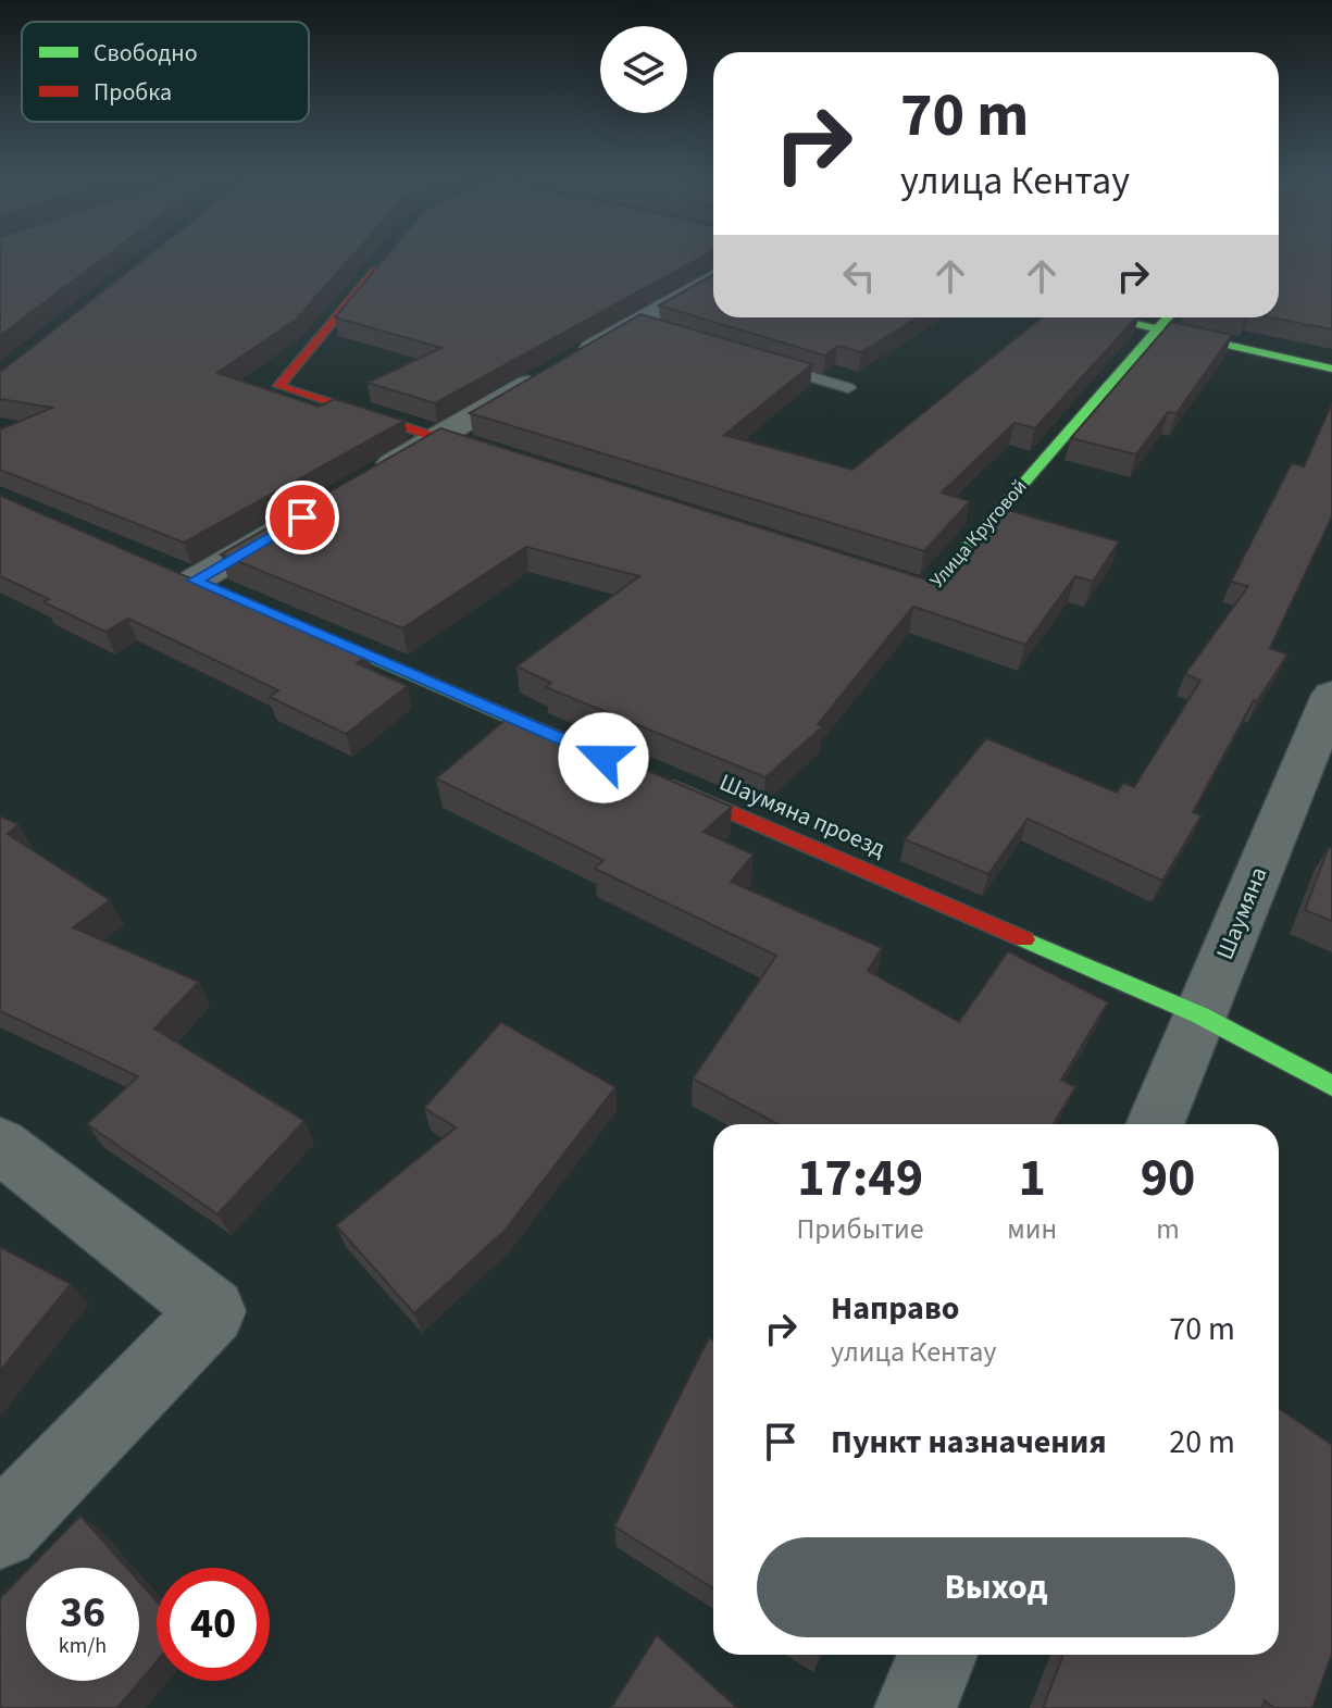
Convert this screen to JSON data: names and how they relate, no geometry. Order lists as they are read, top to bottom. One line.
{"streets":{"street":["Улица Круговой","Шаумяна проезд","Шаумяна"]},"crossings":[["Шаумяна проезд","Шаумяна"]],"legend":["Свободно","Пробка"],"page":{"turn":["70 m","улица Кентау"],"eta":["17:49","Прибытие","1","мин","90","m"],"list":[{"name":"Направо","note":"улица Кентау","value":"70 m"},{"name":"Пункт назначения","value":"20 m"}],"buttons":"Выход","speed":"36 km/h","limit":"40"}}
